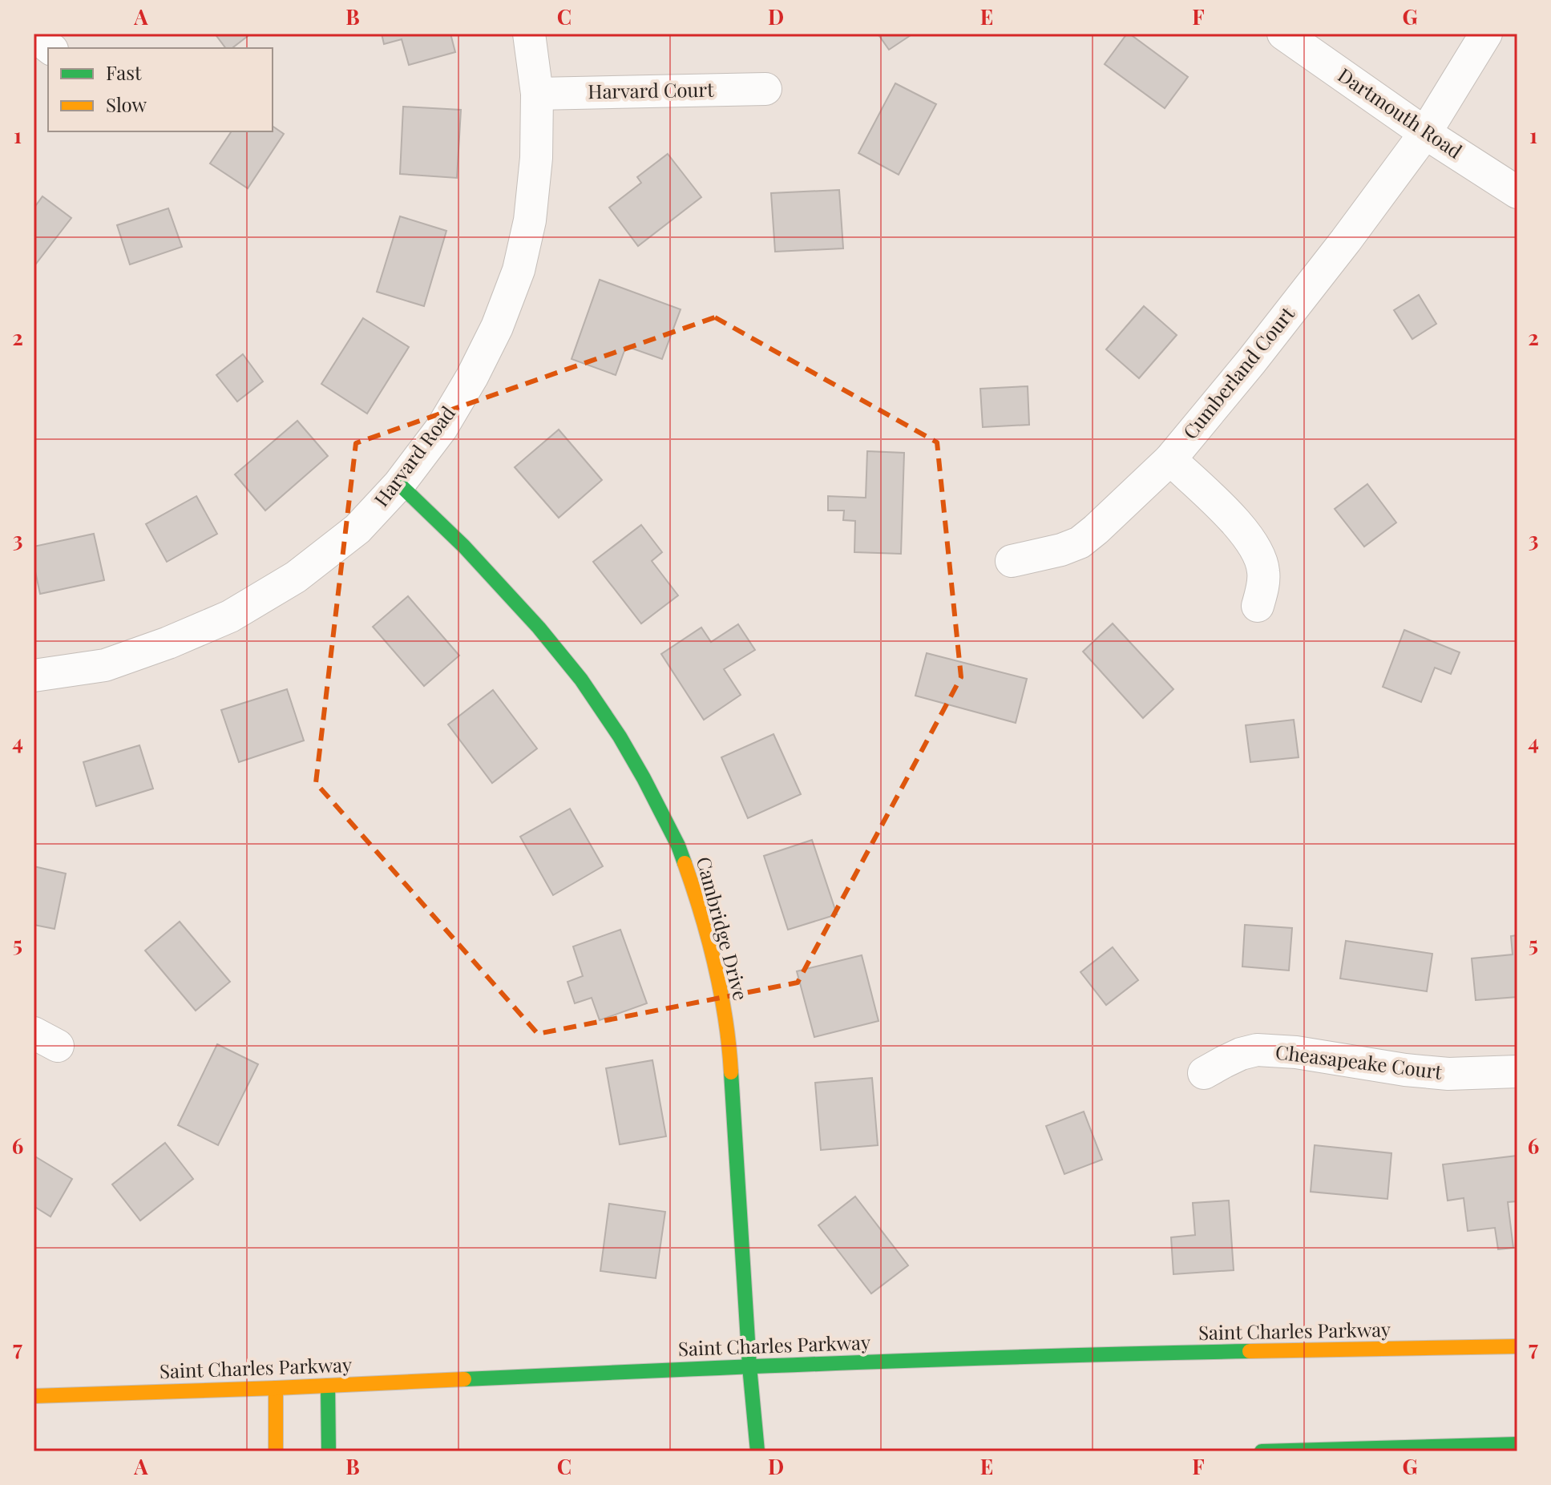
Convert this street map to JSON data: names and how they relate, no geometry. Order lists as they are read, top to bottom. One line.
{"streets":{"main road":["Cambridge Drive","Saint Charles Parkway"],"street":["Harvard Court","Dartmouth Road","Cumberland Court","Harvard Road","Cheasapeake Court"]},"crossings":[["Harvard Court","Harvard Road"],["Dartmouth Road","Cumberland Court"],["Harvard Road","Cambridge Drive"],["Cambridge Drive","Saint Charles Parkway"]],"legend":["Fast","Slow"],"grid":{"columns":["A","B","C","D","E","F","G"],"rows":["1","2","3","4","5","6","7"]}}
